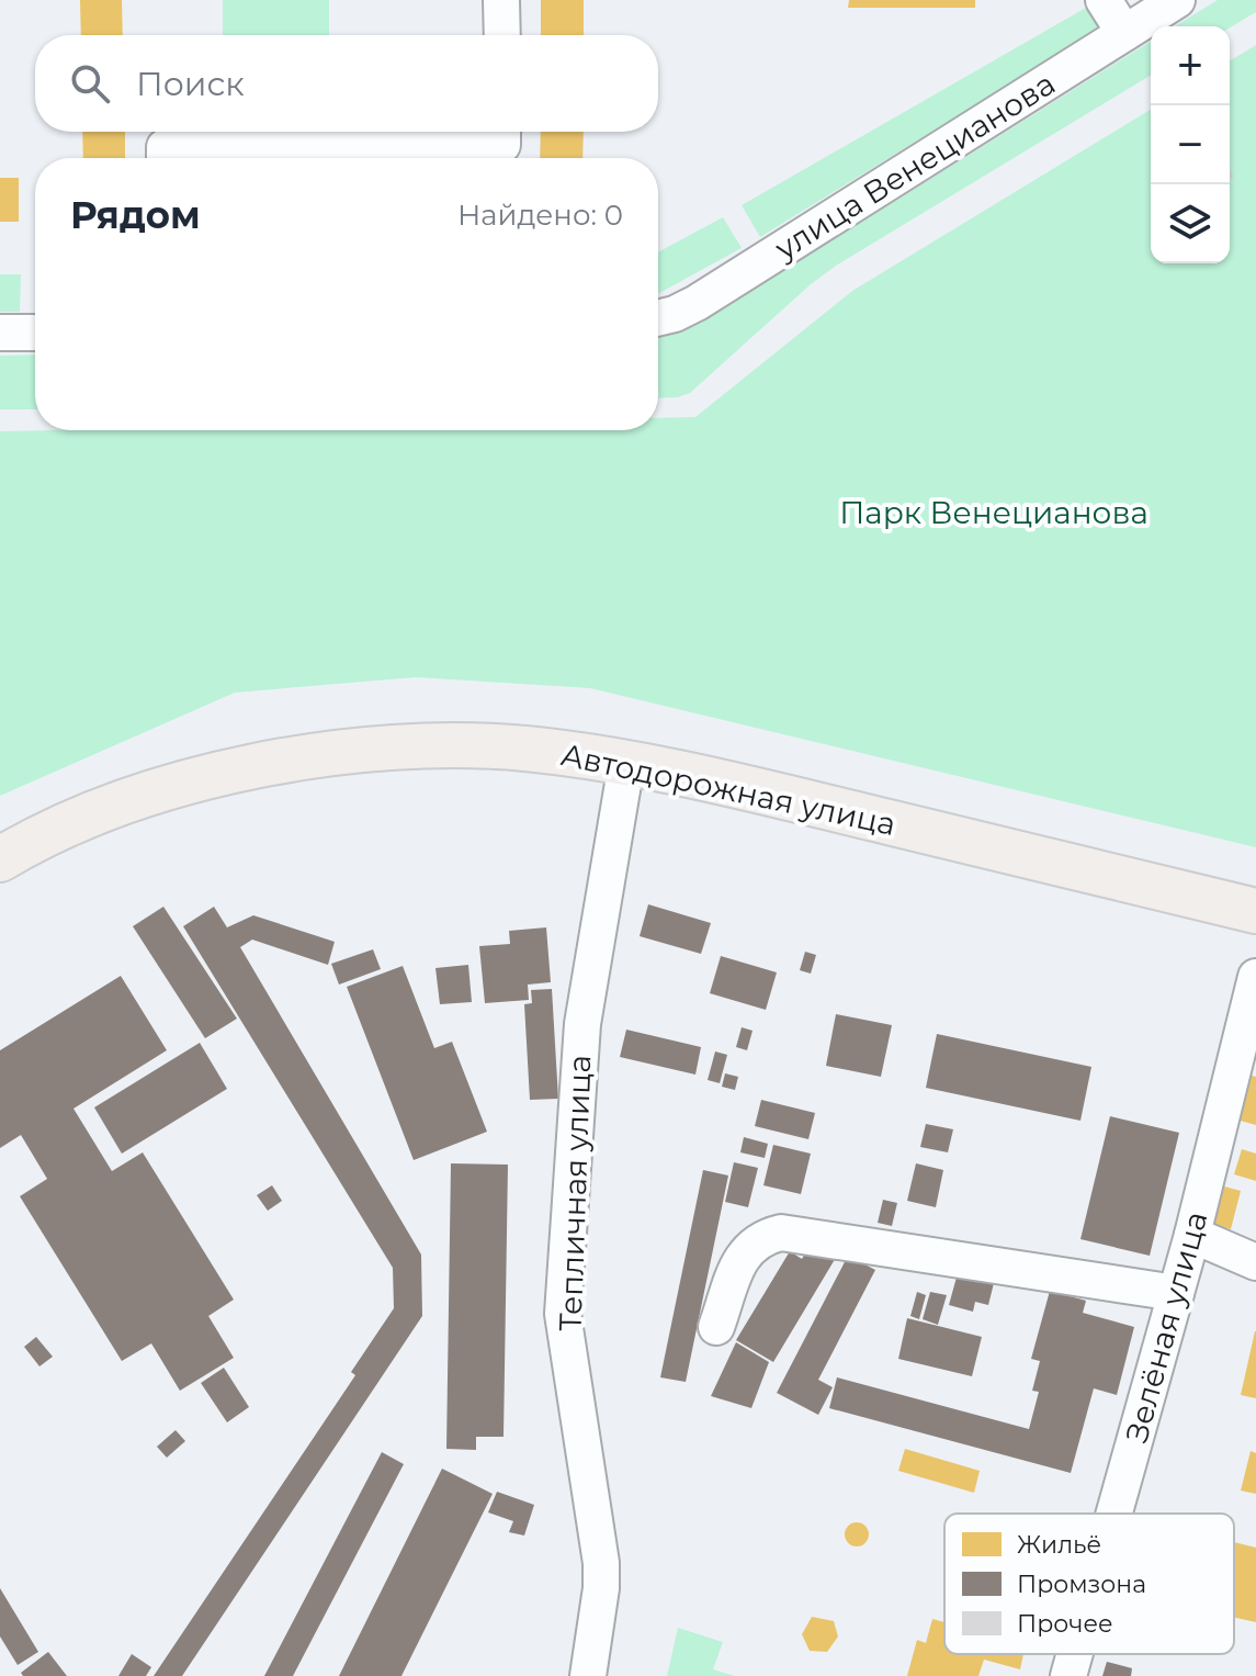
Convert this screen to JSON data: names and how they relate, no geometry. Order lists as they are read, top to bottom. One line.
{"streets":{"main road":["Автодорожная улица"],"street":["улица Венецианова","Тепличная улица","Зелёная улица"]},"crossings":[["Автодорожная улица","Тепличная улица"]],"parks":["Парк Венецианова"],"legend":["Жильё","Промзона","Прочее"],"page":{"map_buttons":["+","−"],"search":"Поиск","heading":["Рядом","Найдено: 0"]}}
